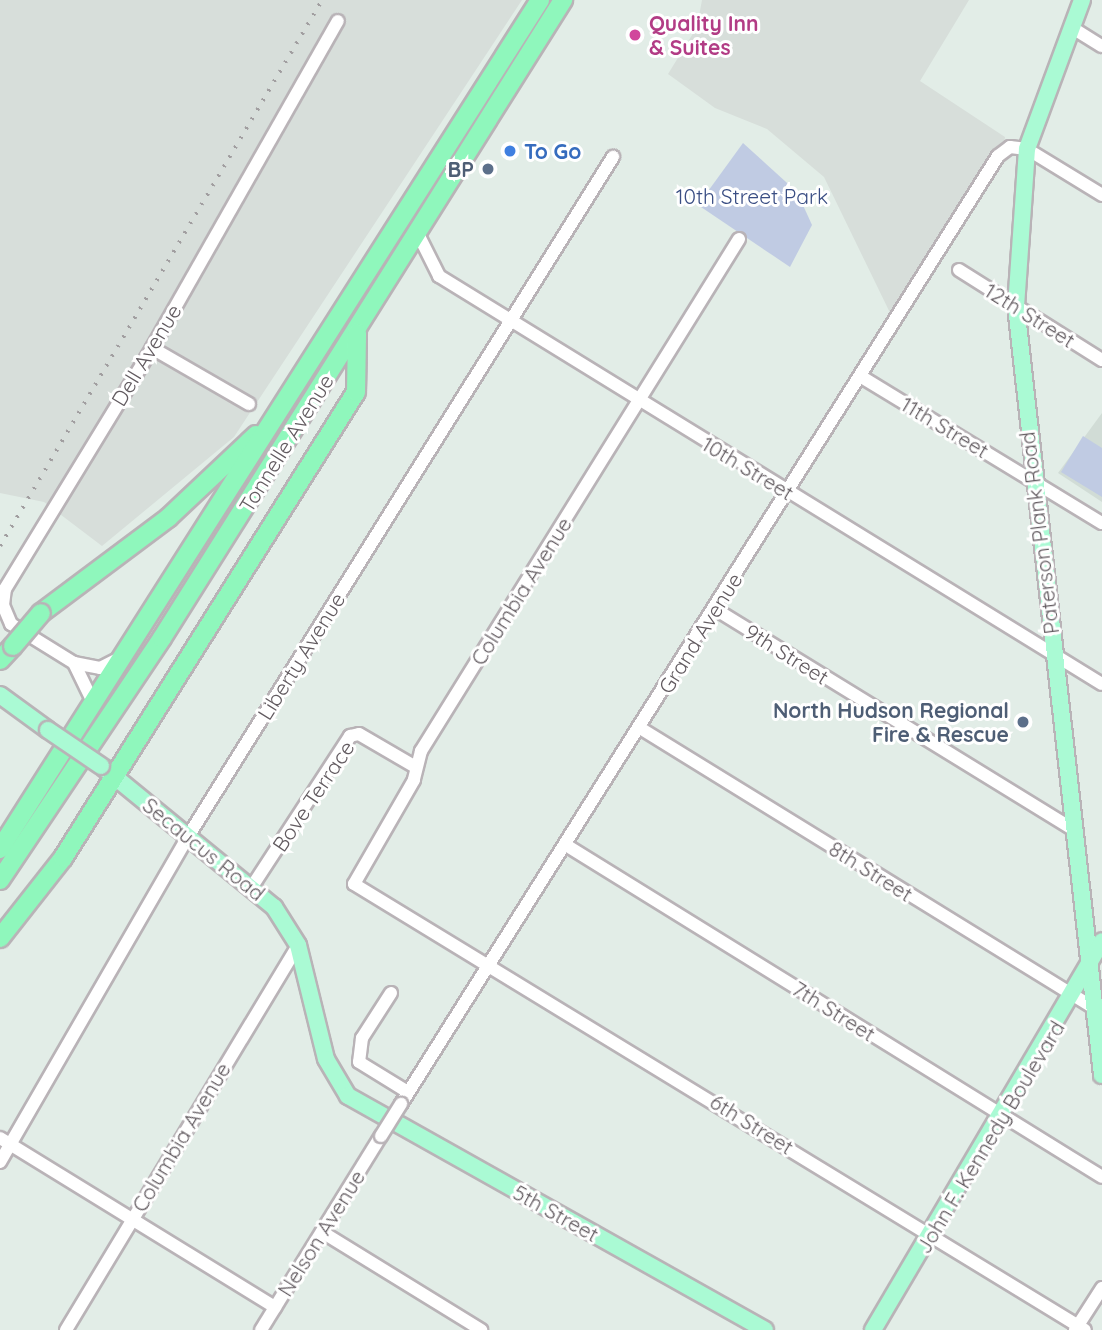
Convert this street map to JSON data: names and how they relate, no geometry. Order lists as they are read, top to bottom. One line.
{"streets":{"highway":["Tonnelle Avenue"],"main road":["Paterson Plank Road","Secaucus Road","John F. Kennedy Boulevard","5th Street"],"street":["12th Street","Dell Avenue","11th Street","10th Street","Columbia Avenue","Grand Avenue","9th Street","Liberty Avenue","Bove Terrace","8th Street","7th Street","6th Street","Nelson Avenue"]},"crossings":[["12th Street","Paterson Plank Road"],["11th Street","Paterson Plank Road"],["11th Street","Grand Avenue"],["Tonnelle Avenue","10th Street"],["10th Street","Paterson Plank Road"],["10th Street","Columbia Avenue"],["10th Street","Grand Avenue"],["10th Street","Liberty Avenue"],["Paterson Plank Road","Grand Avenue"],["Paterson Plank Road","9th Street"],["Paterson Plank Road","8th Street"],["Paterson Plank Road","John F. Kennedy Boulevard"],["Columbia Avenue","Bove Terrace"],["Columbia Avenue","Secaucus Road"],["Columbia Avenue","6th Street"],["Grand Avenue","9th Street"],["Grand Avenue","8th Street"],["Grand Avenue","7th Street"],["Grand Avenue","6th Street"],["Grand Avenue","Nelson Avenue"],["Liberty Avenue","Secaucus Road"],["Bove Terrace","Secaucus Road"],["Secaucus Road","5th Street"],["8th Street","John F. Kennedy Boulevard"],["7th Street","John F. Kennedy Boulevard"],["6th Street","John F. Kennedy Boulevard"]],"parks":["10th Street Park"],"places":["Quality Inn & Suites","To Go","BP","North Hudson Regional Fire & Rescue"]}
